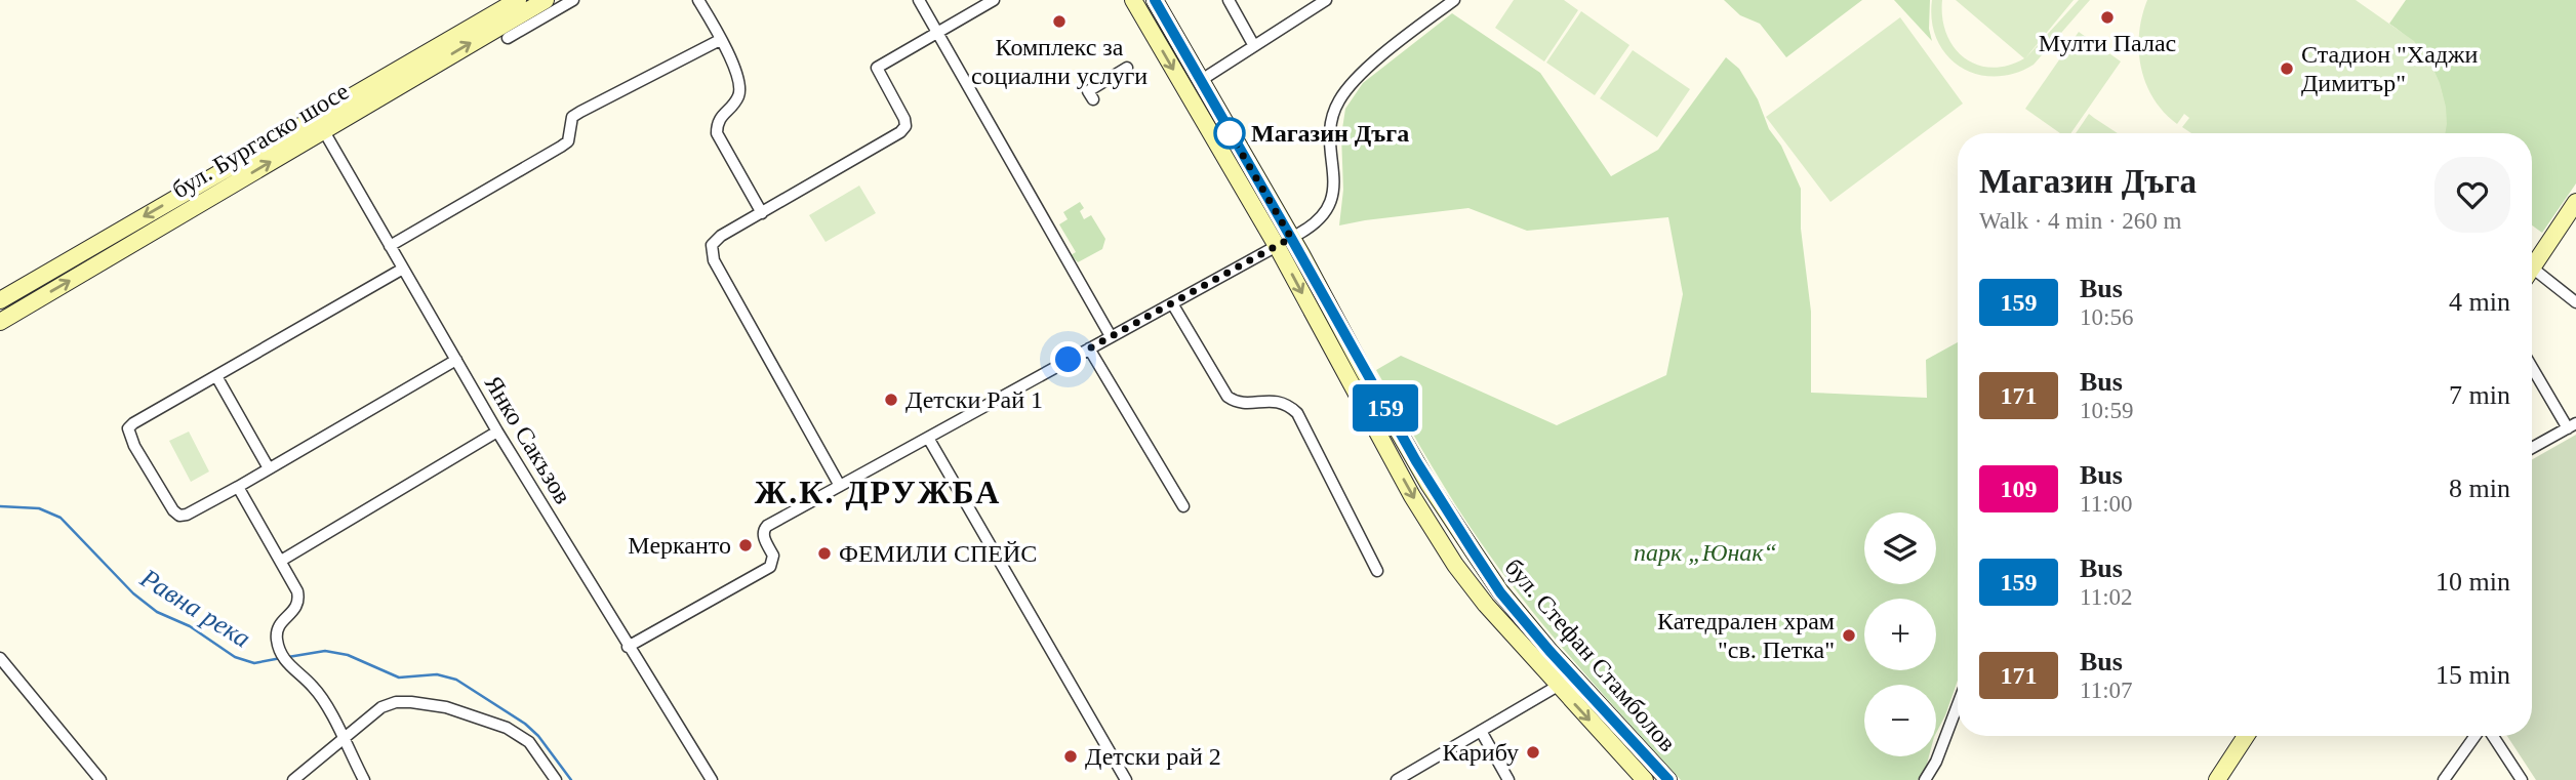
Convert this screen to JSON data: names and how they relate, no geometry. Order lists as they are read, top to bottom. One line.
{"streets":{"main road":["бул. Бургаско шосе","бул. Стефан Стамболов"],"street":["Янко Сакъзов"]},"crossings":[["бул. Бургаско шосе","Янко Сакъзов"]],"districts":["Ж.К. ДРУЖБА"],"water":["Равна река"],"parks":["парк „Юнак“"],"places":["Мулти Палас","Комплекс за социални услуги","Стадион \"Хаджи Димитър\"","Магазин Дъга","Детски Рай 1","Мерканто","ФЕМИЛИ СПЕЙС","Катедрален храм \"св. Петка\"","Карибу","Детски рай 2"],"lines":["bus line 159"],"page":{"on_map":"159","heading":["Магазин Дъга","Walk · 4 min · 260 m"],"list":[{"mark":"159","name":"Bus","note":"10:56","value":"4 min"},{"mark":"171","name":"Bus","note":"10:59","value":"7 min"},{"mark":"109","name":"Bus","note":"11:00","value":"8 min"},{"mark":"159","name":"Bus","note":"11:02","value":"10 min"},{"mark":"171","name":"Bus","note":"11:07","value":"15 min"}],"map_buttons":["+","−"]}}
